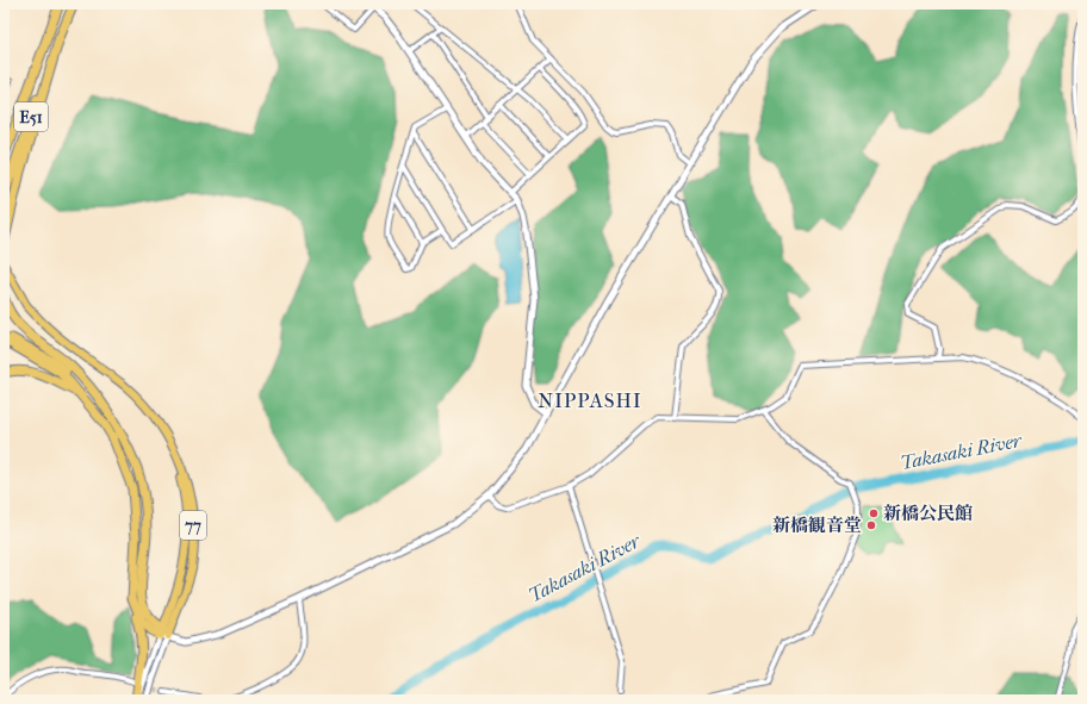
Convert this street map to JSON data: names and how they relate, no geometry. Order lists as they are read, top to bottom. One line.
{"streets":{"highway":["E51"],"main road":["77"]},"districts":["NIPPASHI"],"water":["Takasaki River"],"places":["新橋公民館","新橋観音堂"]}
